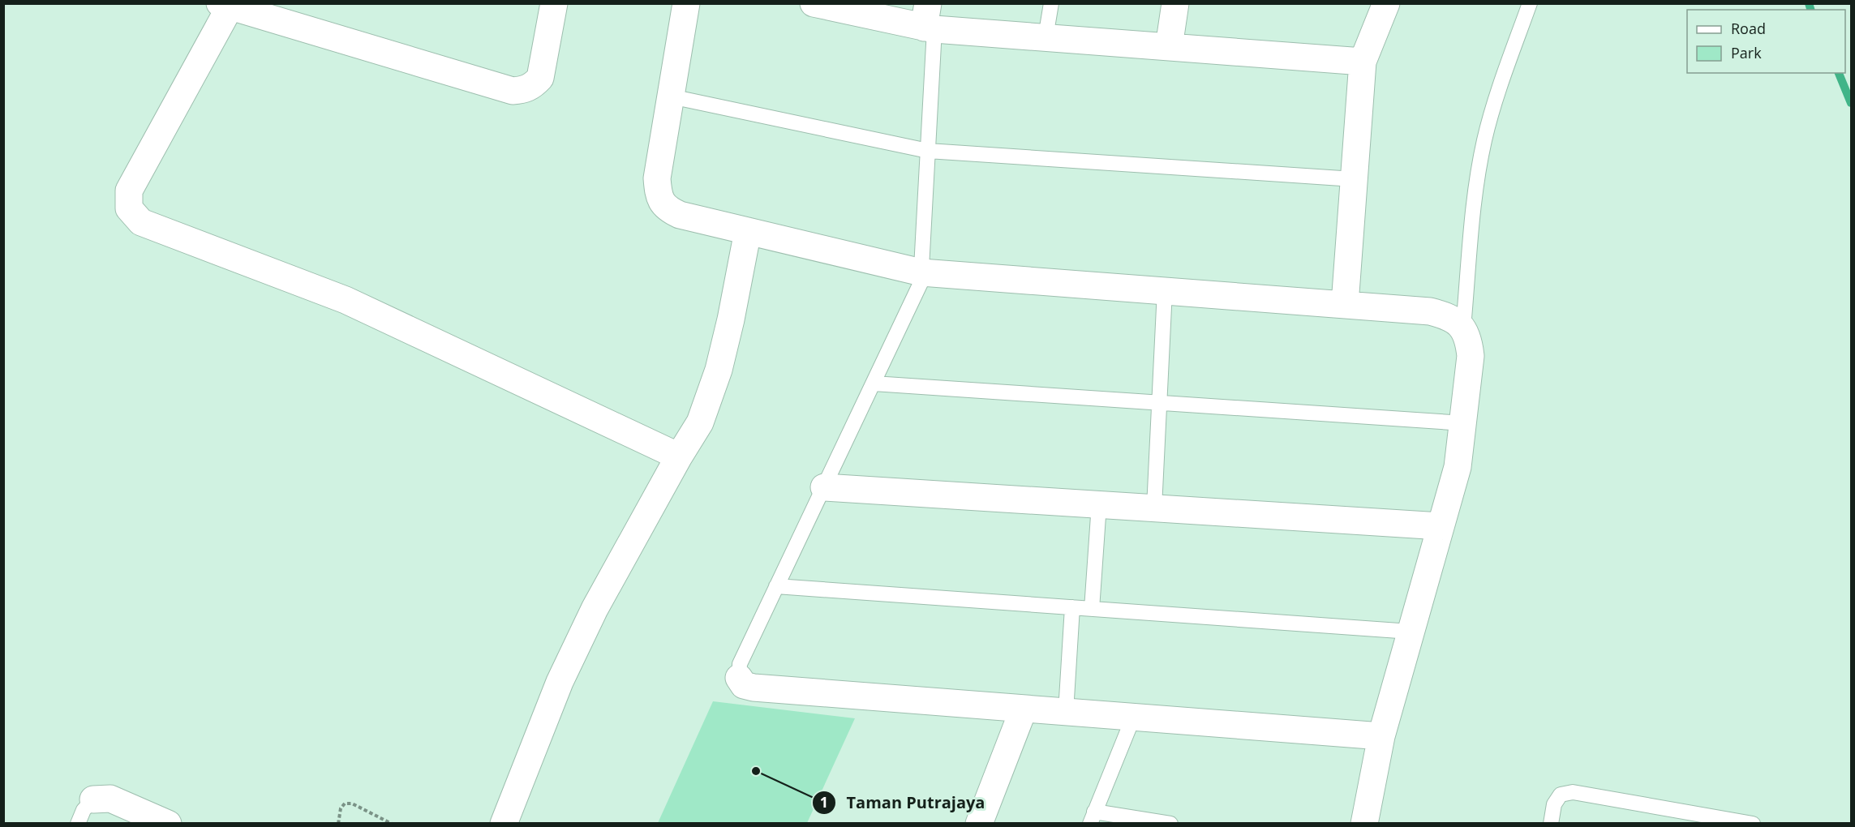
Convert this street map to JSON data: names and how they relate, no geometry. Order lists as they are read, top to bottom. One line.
{"places":["Taman Putrajaya"],"legend":["Road","Park"]}
